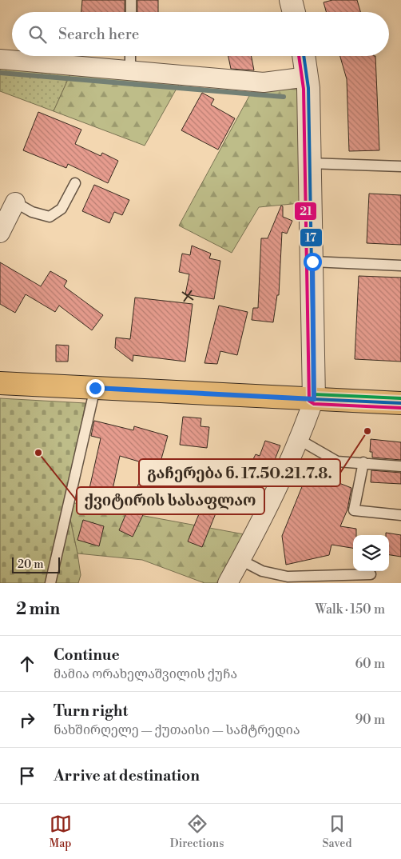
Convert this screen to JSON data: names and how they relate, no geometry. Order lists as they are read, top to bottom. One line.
{"places":["გაჩერება ნ. 17.50.21.7.8.","ქვიტირის სასაფლაო"],"lines":["transit line 17","transit line 21"],"scale_bar":"20 m","page":{"search":"Search here","scale":"20 m","heading":["2 min","Walk · 150 m"],"list":[["Continue","მამია ორახელაშვილის ქუჩა","60 m"],["Turn right","ნახშირღელე — ქუთაისი — სამტრედია","90 m"],"Arrive at destination"],"nav":["Map","Directions","Saved"]}}
